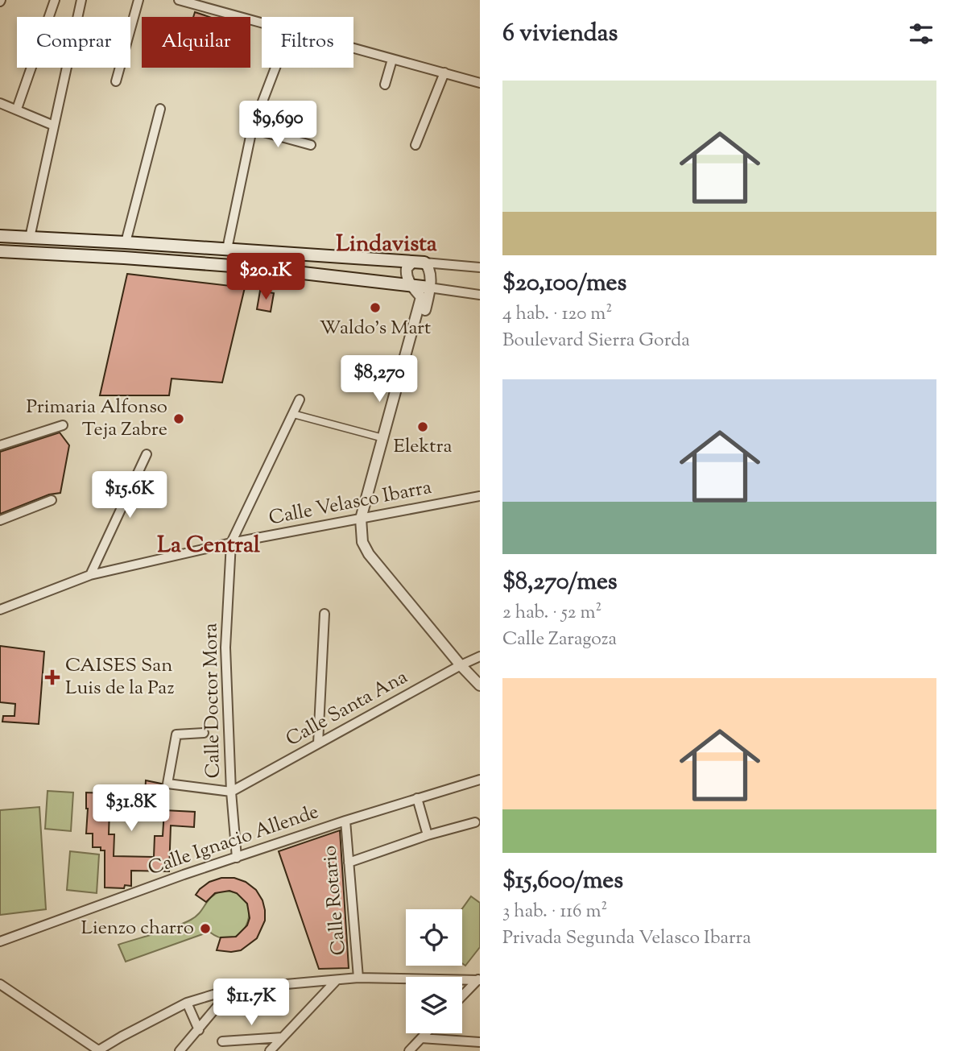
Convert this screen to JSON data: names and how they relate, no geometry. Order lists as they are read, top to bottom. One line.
{"streets":{"street":["Calle Velasco Ibarra","Calle Doctor Mora","Calle Santa Ana","Calle Ignacio Allende","Calle Rotario"]},"crossings":[["Calle Velasco Ibarra","Calle Doctor Mora"],["Calle Doctor Mora","Calle Santa Ana"],["Calle Doctor Mora","Calle Ignacio Allende"],["Calle Ignacio Allende","Calle Rotario"]],"districts":["Lindavista","La Central"],"places":{"other":["Waldo's Mart","Primaria Alfonso Teja Zabre","Elektra","Lienzo charro"],"health":["CAISES San Luis de la Paz"]},"page":{"heading":"6 viviendas","chip":["Comprar","Alquilar","Filtros"],"list":[{"name":"$20,100/mes","note":"4 hab. · 120 m² · Boulevard Sierra Gorda"},{"name":"$8,270/mes","note":"2 hab. · 52 m² · Calle Zaragoza"},{"name":"$15,600/mes","note":"3 hab. · 116 m² · Privada Segunda Velasco Ibarra"}],"price":["$9,690","$20.1K","$8,270","$15.6K","$31.8K","$11.7K"]}}
